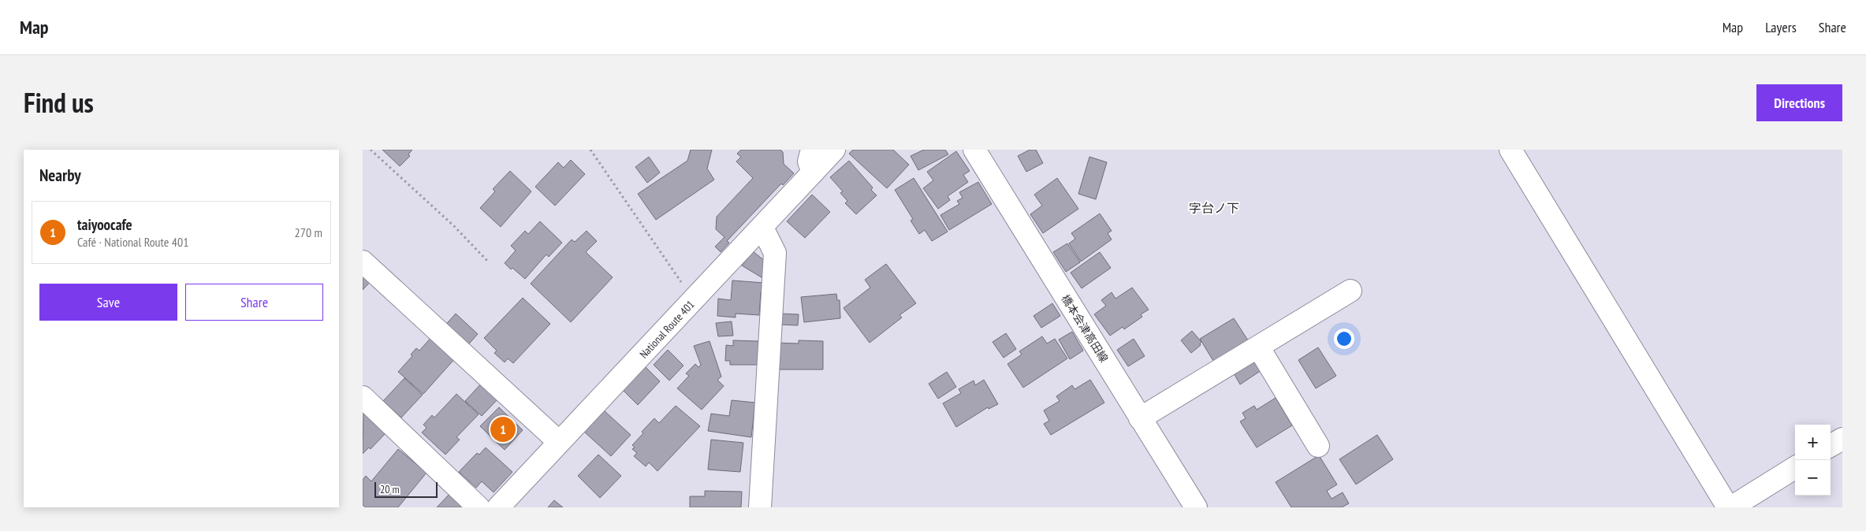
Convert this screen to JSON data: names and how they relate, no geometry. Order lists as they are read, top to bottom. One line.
{"streets":{"main road":["橋本会津高田線","National Route 401"]},"districts":["字台ノ下"],"scale_bar":"20 m","page":{"header":"Map","nav":["Map","Layers","Share"],"title":"Find us","buttons":["Directions",["Save","Share"]],"heading":"Nearby","list":[{"mark":"1","name":"taiyoocafe","note":"Café · National Route 401","value":"270 m"}],"pins":"1","map_buttons":["+","−"],"scale":"20 m"}}
